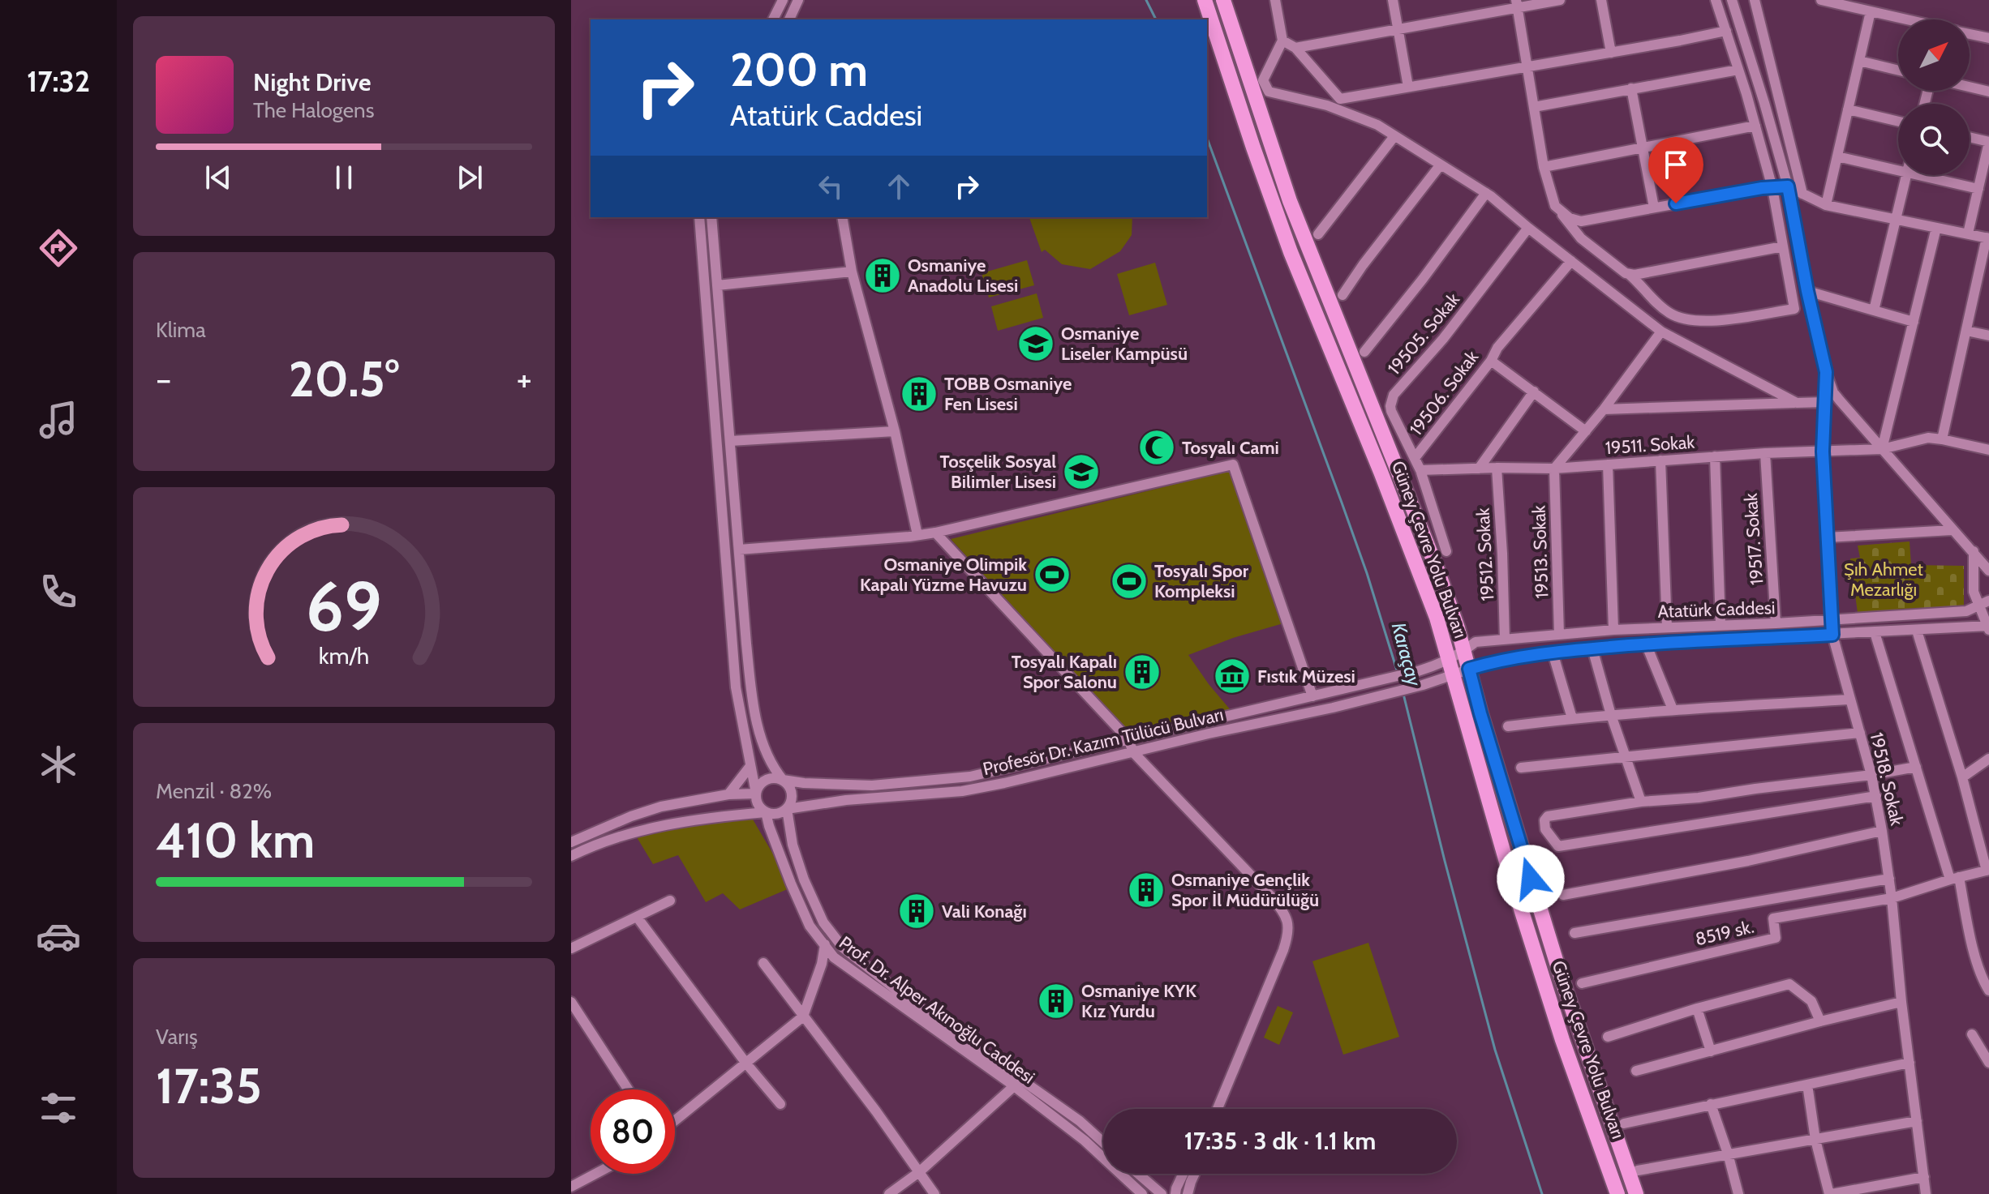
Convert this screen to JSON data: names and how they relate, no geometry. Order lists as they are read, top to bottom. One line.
{"streets":{"highway":["Güney Çevre Yolu Bulvarı"],"street":["19505. Sokak","19506. Sokak","19511. Sokak","19517. Sokak","19513. Sokak","19512. Sokak","Atatürk Caddesi","Profesör Dr. Kazım Tülücü Bulvarı","19518. Sokak","8519 sk.","Prof. Dr. Alper Akınoğlu Caddesi"]},"crossings":[["19505. Sokak","19506. Sokak"],["19505. Sokak","19511. Sokak"],["19511. Sokak","19517. Sokak"],["19511. Sokak","19513. Sokak"],["19511. Sokak","19512. Sokak"],["19511. Sokak","19518. Sokak"],["19517. Sokak","Atatürk Caddesi"],["Güney Çevre Yolu Bulvarı","Atatürk Caddesi"],["19513. Sokak","Atatürk Caddesi"],["19512. Sokak","Atatürk Caddesi"],["Atatürk Caddesi","Profesör Dr. Kazım Tülücü Bulvarı"],["Atatürk Caddesi","19518. Sokak"],["Profesör Dr. Kazım Tülücü Bulvarı","Prof. Dr. Alper Akınoğlu Caddesi"],["19518. Sokak","8519 sk."]],"water":["Karaçay"],"parks":["Şıh Ahmet Mezarlığı"],"places":{"building":["Osmaniye Anadolu Lisesi","TOBB Osmaniye Fen Lisesi","Tosyalı Kapalı Spor Salonu","Osmaniye Gençlik Spor İl Müdürülüğü","Vali Konağı","Osmaniye KYK Kız Yurdu"],"school or university":["Osmaniye Liseler Kampüsü","Tosçelik Sosyal Bilimler Lisesi"],"mosque":["Tosyalı Cami"],"sports":["Osmaniye Olimpik Kapalı Yüzme Havuzu","Tosyalı Spor Kompleksi"],"museum":["Fıstık Müzesi"]},"north":"top right","page":{"tabs":"17:32","turn":["200 m","Atatürk Caddesi"],"song":["Night Drive","The Halogens"],"tile":["Klima",["Menzil · 82%","410 km"],["Varış","17:35"]],"heat":["−","20.5°","+"],"limit":"80","trip":"17:35 · 3 dk · 1.1 km","gauge":["69","km/h"]}}
